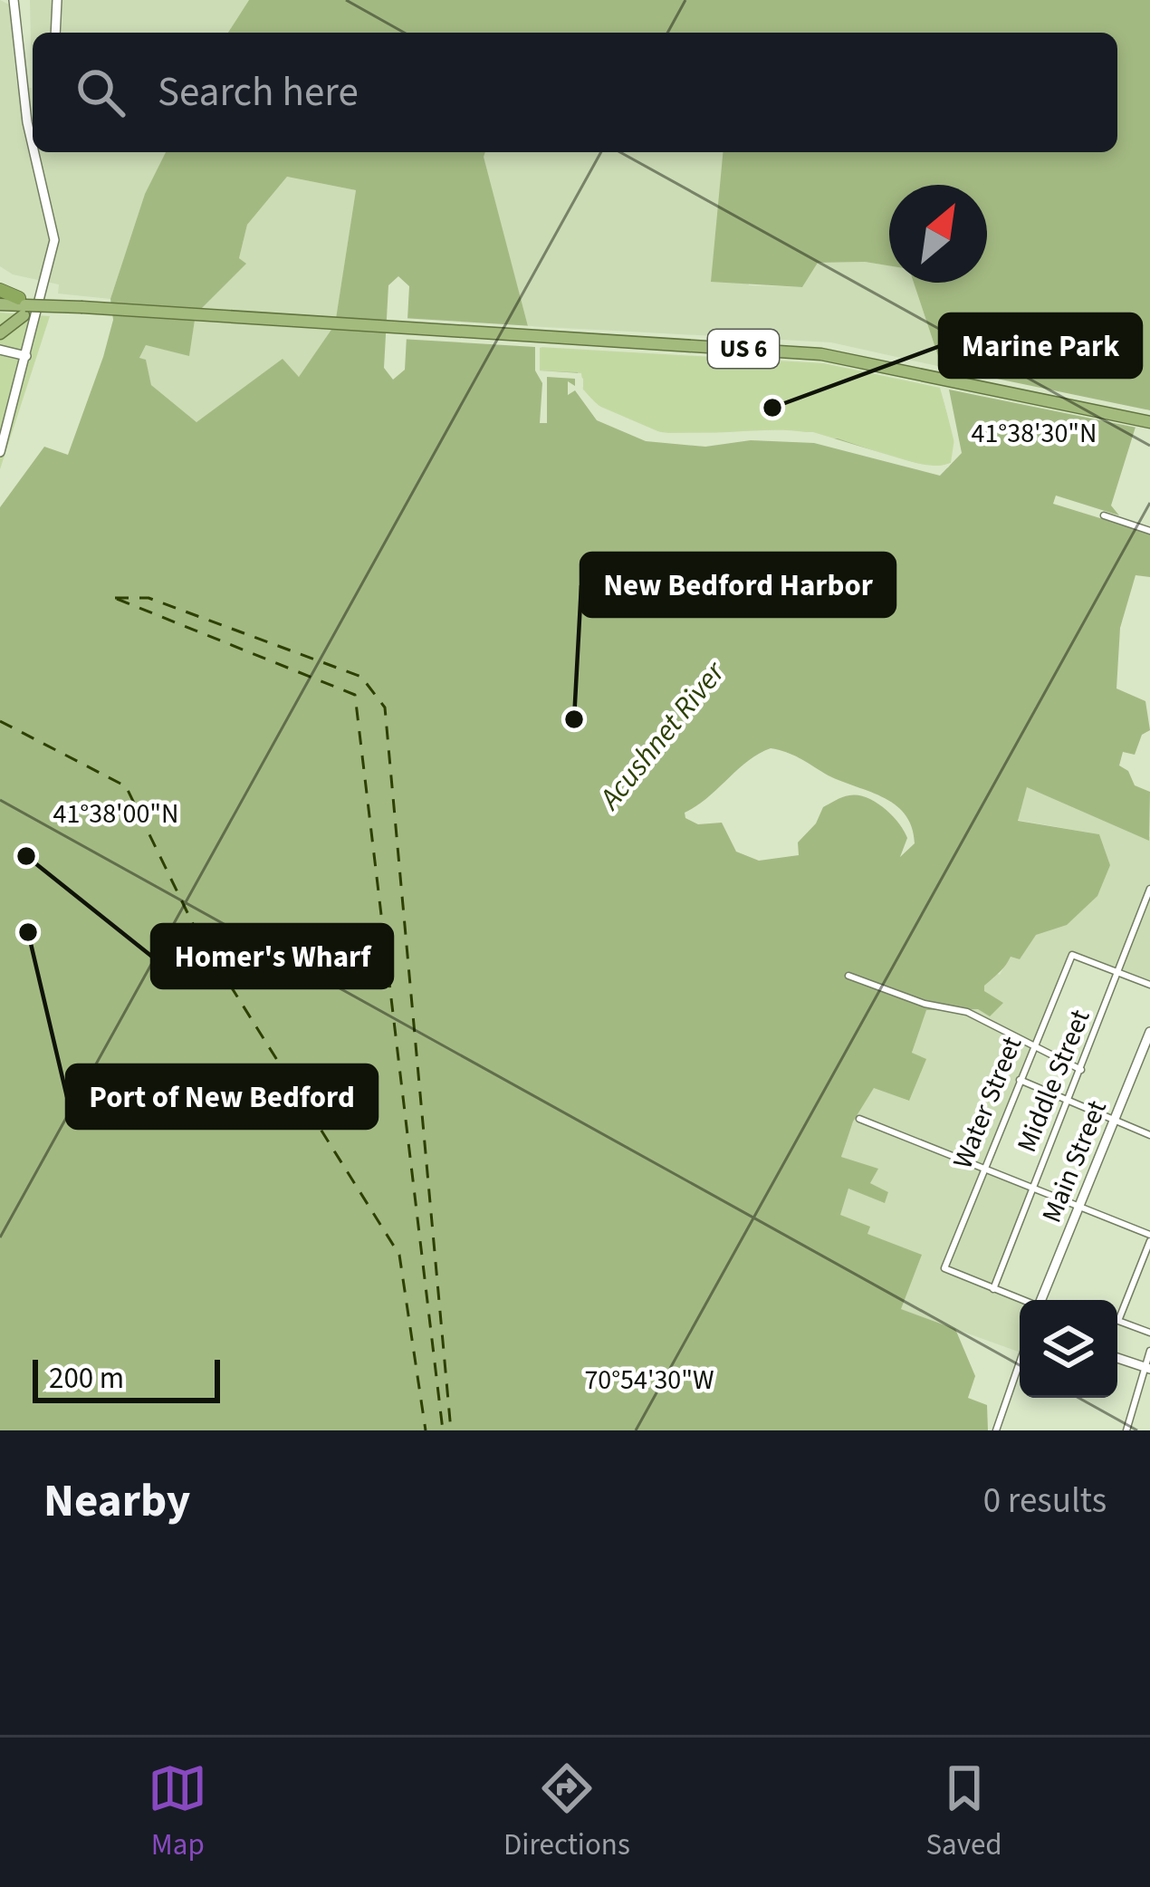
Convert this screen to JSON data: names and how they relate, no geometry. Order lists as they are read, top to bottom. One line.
{"streets":{"highway":["US 6"],"street":["Middle Street","Water Street","Main Street"]},"crossings":[["Middle Street","Water Street"]],"water":["Acushnet River"],"places":["Marine Park","New Bedford Harbor","Homer's Wharf","Port of New Bedford"],"scale_bar":"200 m","north":"top right","page":{"search":"Search here","scale":"200 m","heading":["Nearby","0 results"],"nav":["Map","Directions","Saved"]},"coordinates":["41°38'30\"N","41°38'00\"N","70°54'30\"W"]}
